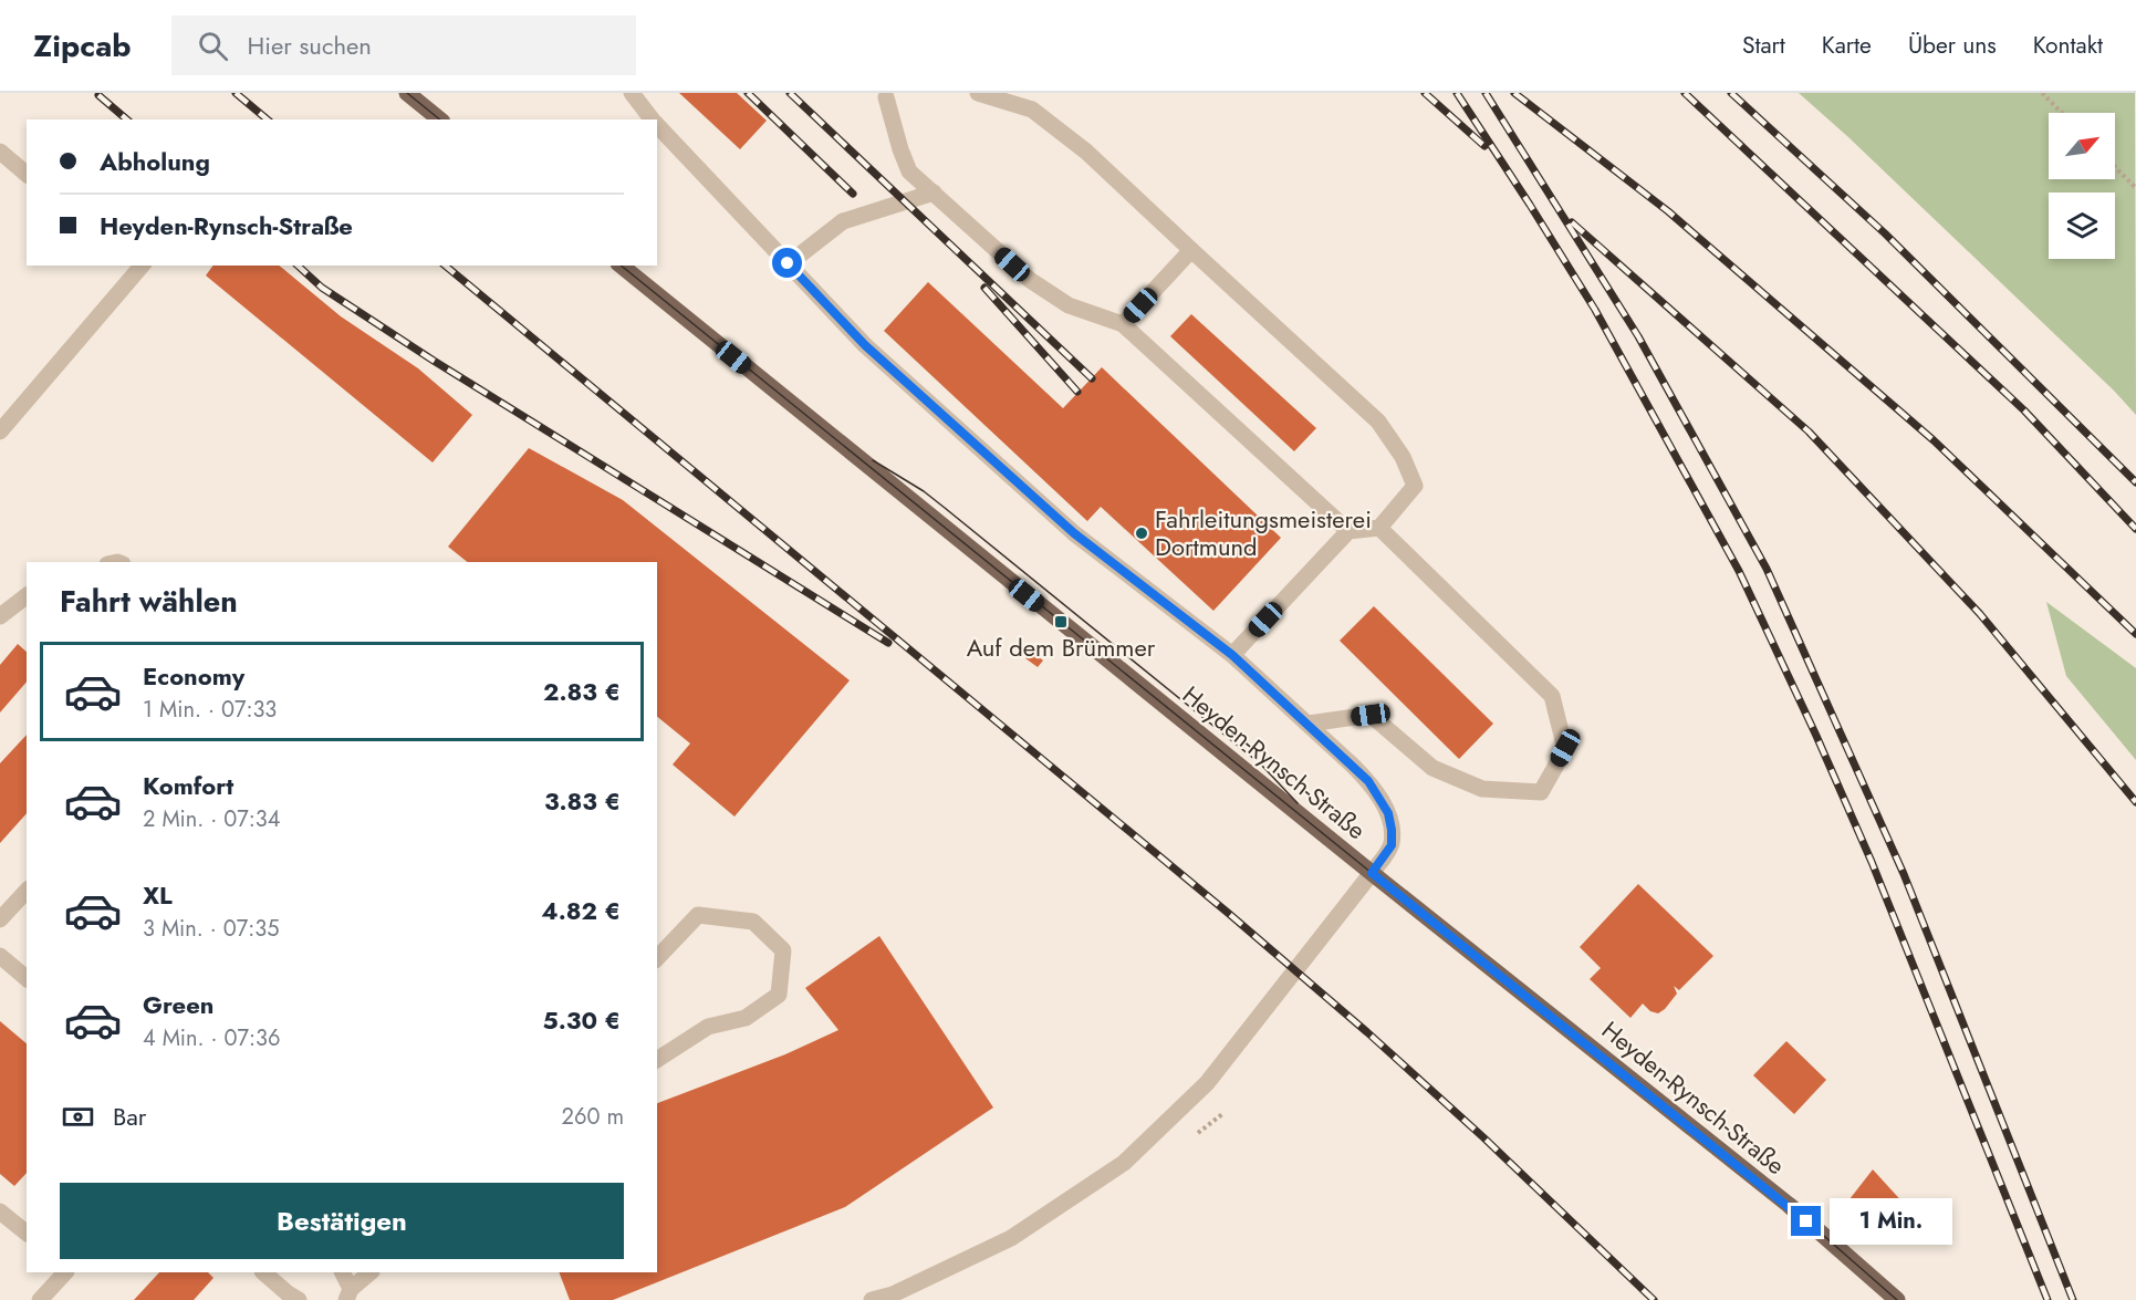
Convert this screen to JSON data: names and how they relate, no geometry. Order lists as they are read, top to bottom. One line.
{"streets":{"main road":["Heyden-Rynsch-Straße"]},"places":{"other":["Fahrleitungsmeisterei Dortmund"],"transit":["Auf dem Brümmer"]},"north":"top right","page":{"header":"Zipcab","search":"Hier suchen","nav":["Start","Karte","Über uns","Kontakt"],"banner":["Abholung","Heyden-Rynsch-Straße"],"heading":"Fahrt wählen","list":[{"name":"Economy","note":"1 Min. · 07:33","value":"2.83 €"},{"name":"Komfort","note":"2 Min. · 07:34","value":"3.83 €"},{"name":"XL","note":"3 Min. · 07:35","value":"4.82 €"},{"name":"Green","note":"4 Min. · 07:36","value":"5.30 €"}],"pay":["Bar","260 m"],"buttons":"Bestätigen","bubble":"1 Min."}}
